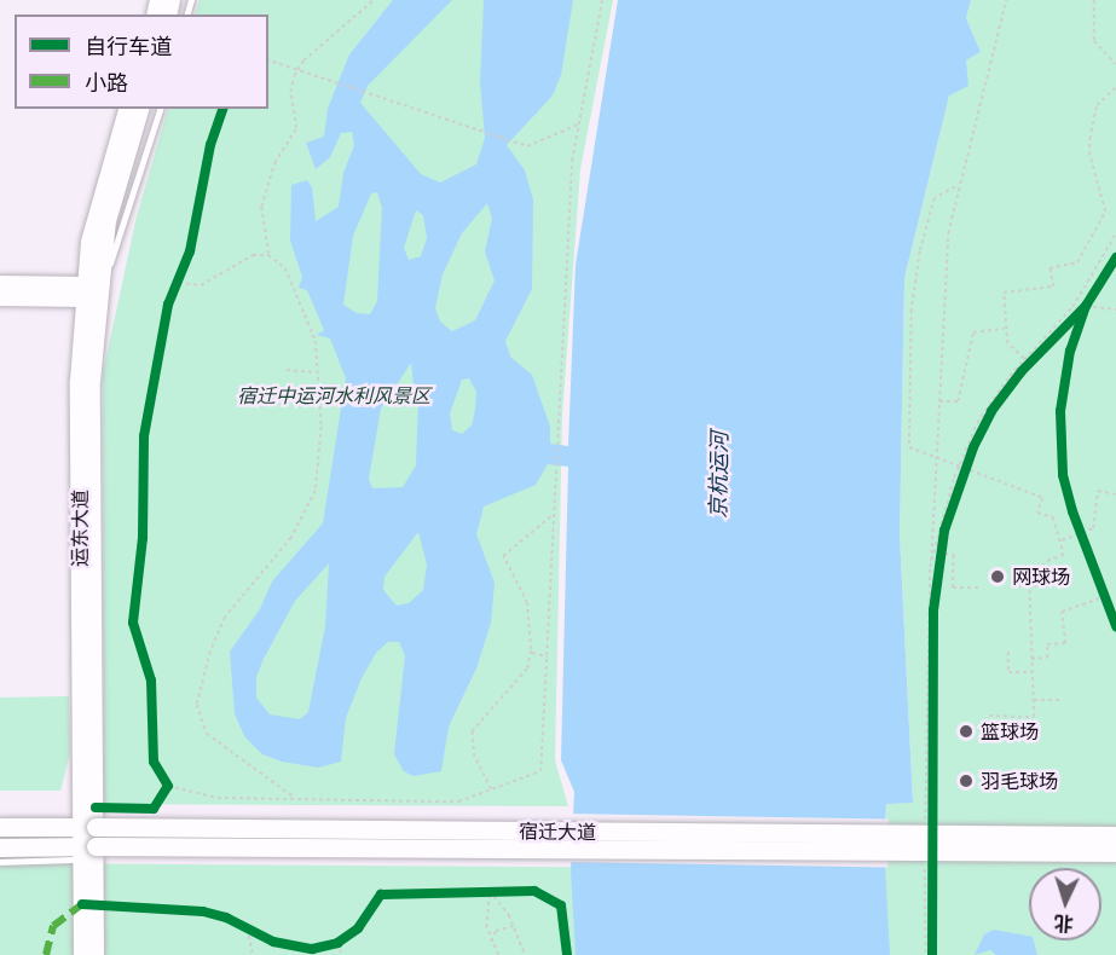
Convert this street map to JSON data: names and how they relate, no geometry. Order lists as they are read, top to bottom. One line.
{"streets":{"main road":["运东大道","宿迁大道"]},"crossings":[["运东大道","宿迁大道"]],"water":["京杭运河"],"parks":["宿迁中运河水利风景区"],"places":["网球场","篮球场","羽毛球场"],"legend":["自行车道","小路"],"north":"bottom"}
